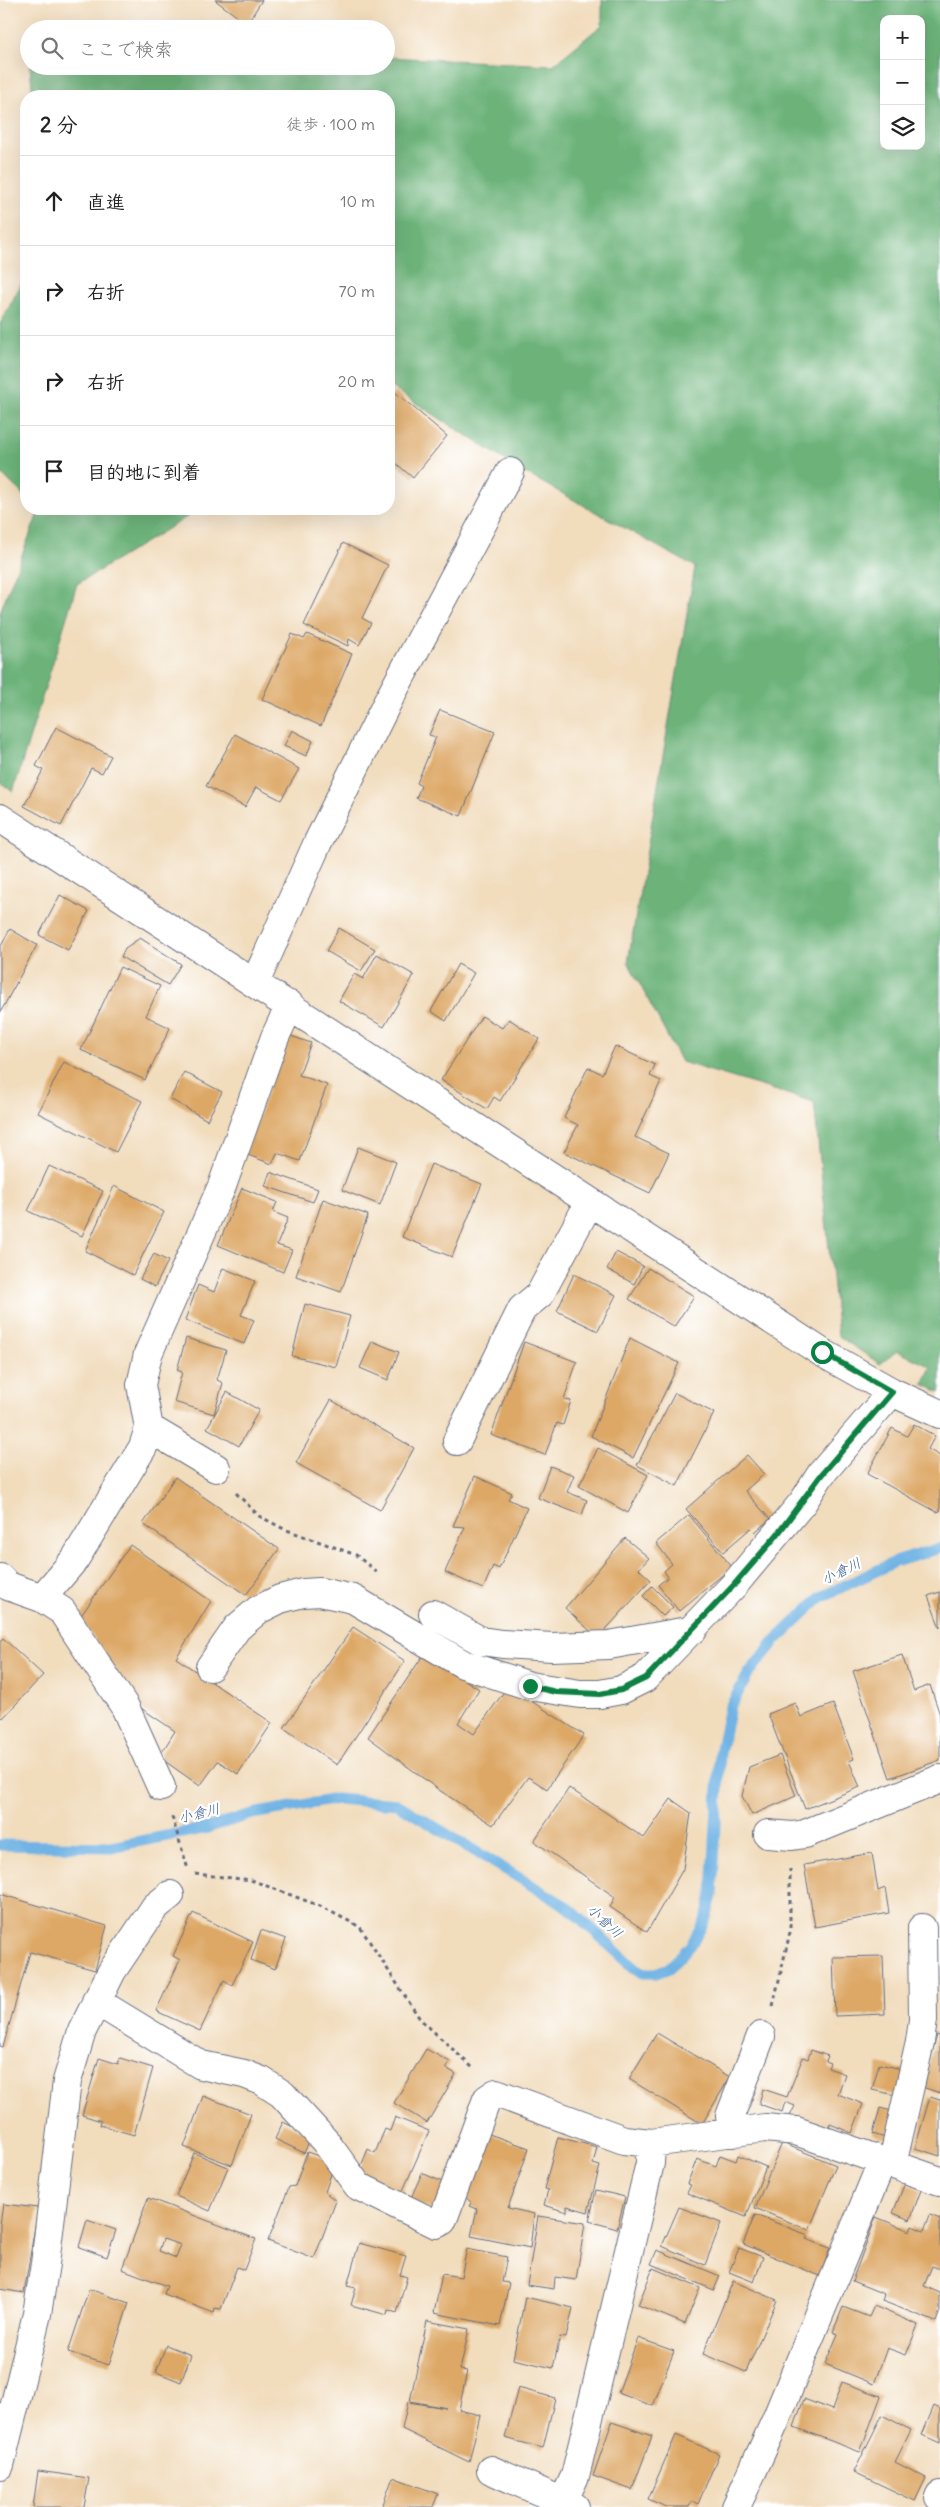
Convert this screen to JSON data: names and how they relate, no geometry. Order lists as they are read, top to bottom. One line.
{"water":["小倉川"],"page":{"map_buttons":["+","−"],"search":"ここで検索","heading":["2 分","徒歩 · 100 m"],"list":[["直進","10 m"],["右折","70 m"],["右折","20 m"],"目的地に到着"]}}
